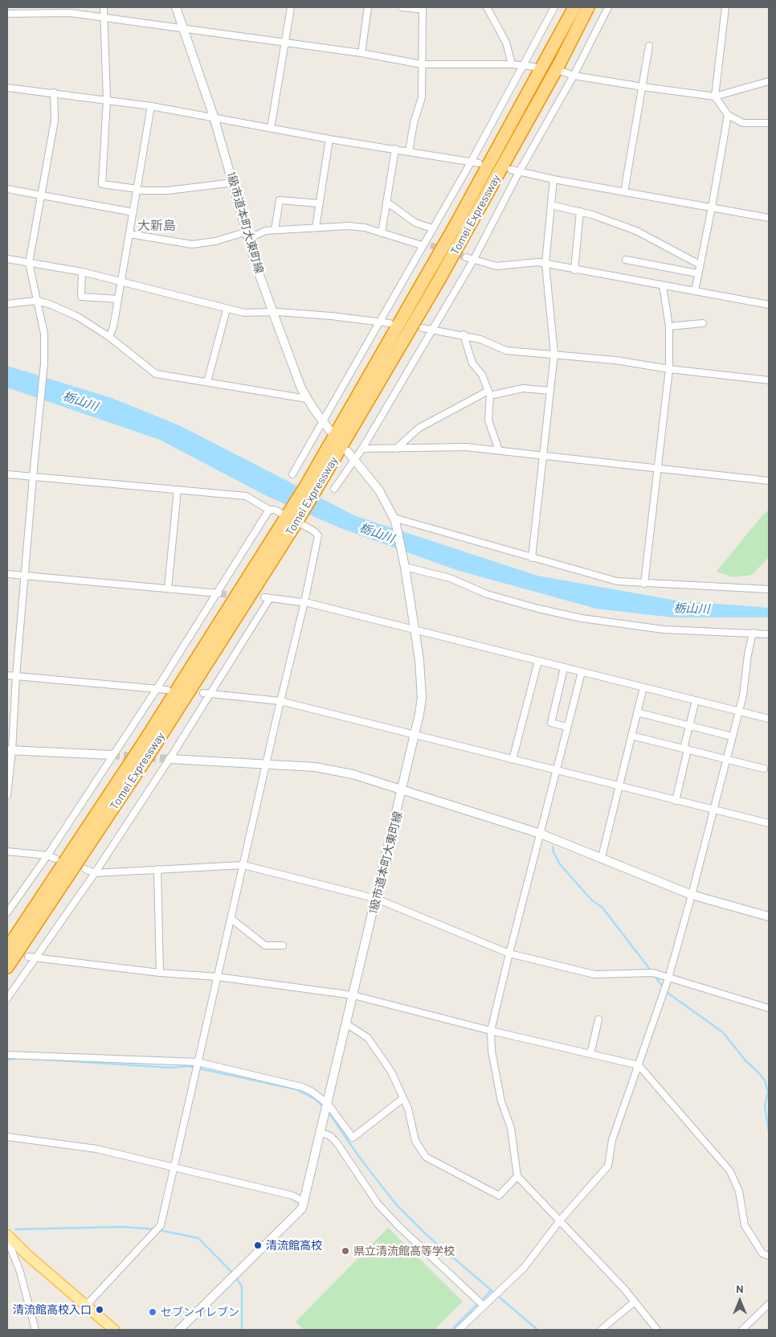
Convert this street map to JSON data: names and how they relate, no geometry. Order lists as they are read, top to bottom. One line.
{"streets":{"highway":["Tomei Expressway"],"street":["1級市道本町大東町線"]},"districts":["大新島"],"water":["栃山川"],"places":["清流館高校","県立清流館高等学校","清流館高校入口","セブンイレブン"],"north":"top"}
